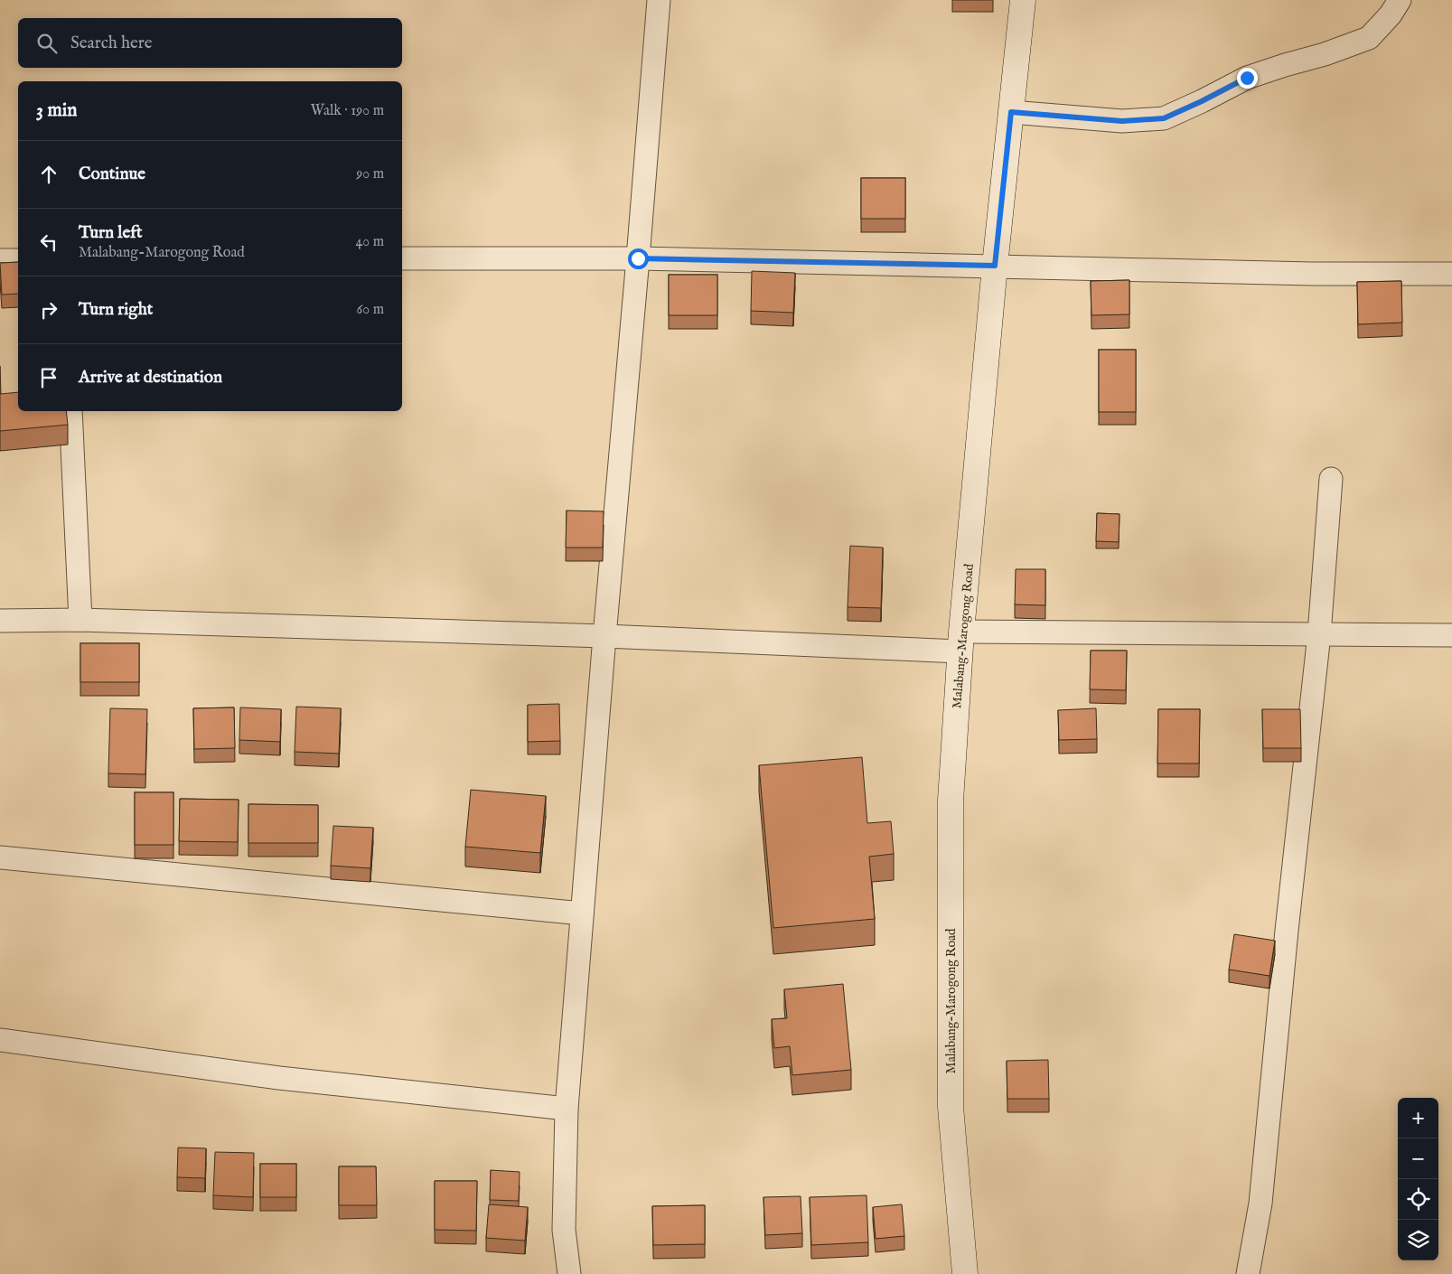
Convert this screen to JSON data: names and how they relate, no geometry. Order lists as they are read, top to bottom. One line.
{"streets":{"main road":["Malabang-Marogong Road"]},"page":{"search":"Search here","heading":["3 min","Walk · 190 m"],"list":[["Continue","90 m"],["Turn left","Malabang-Marogong Road","40 m"],["Turn right","60 m"],"Arrive at destination"],"map_buttons":["+","−"]}}
